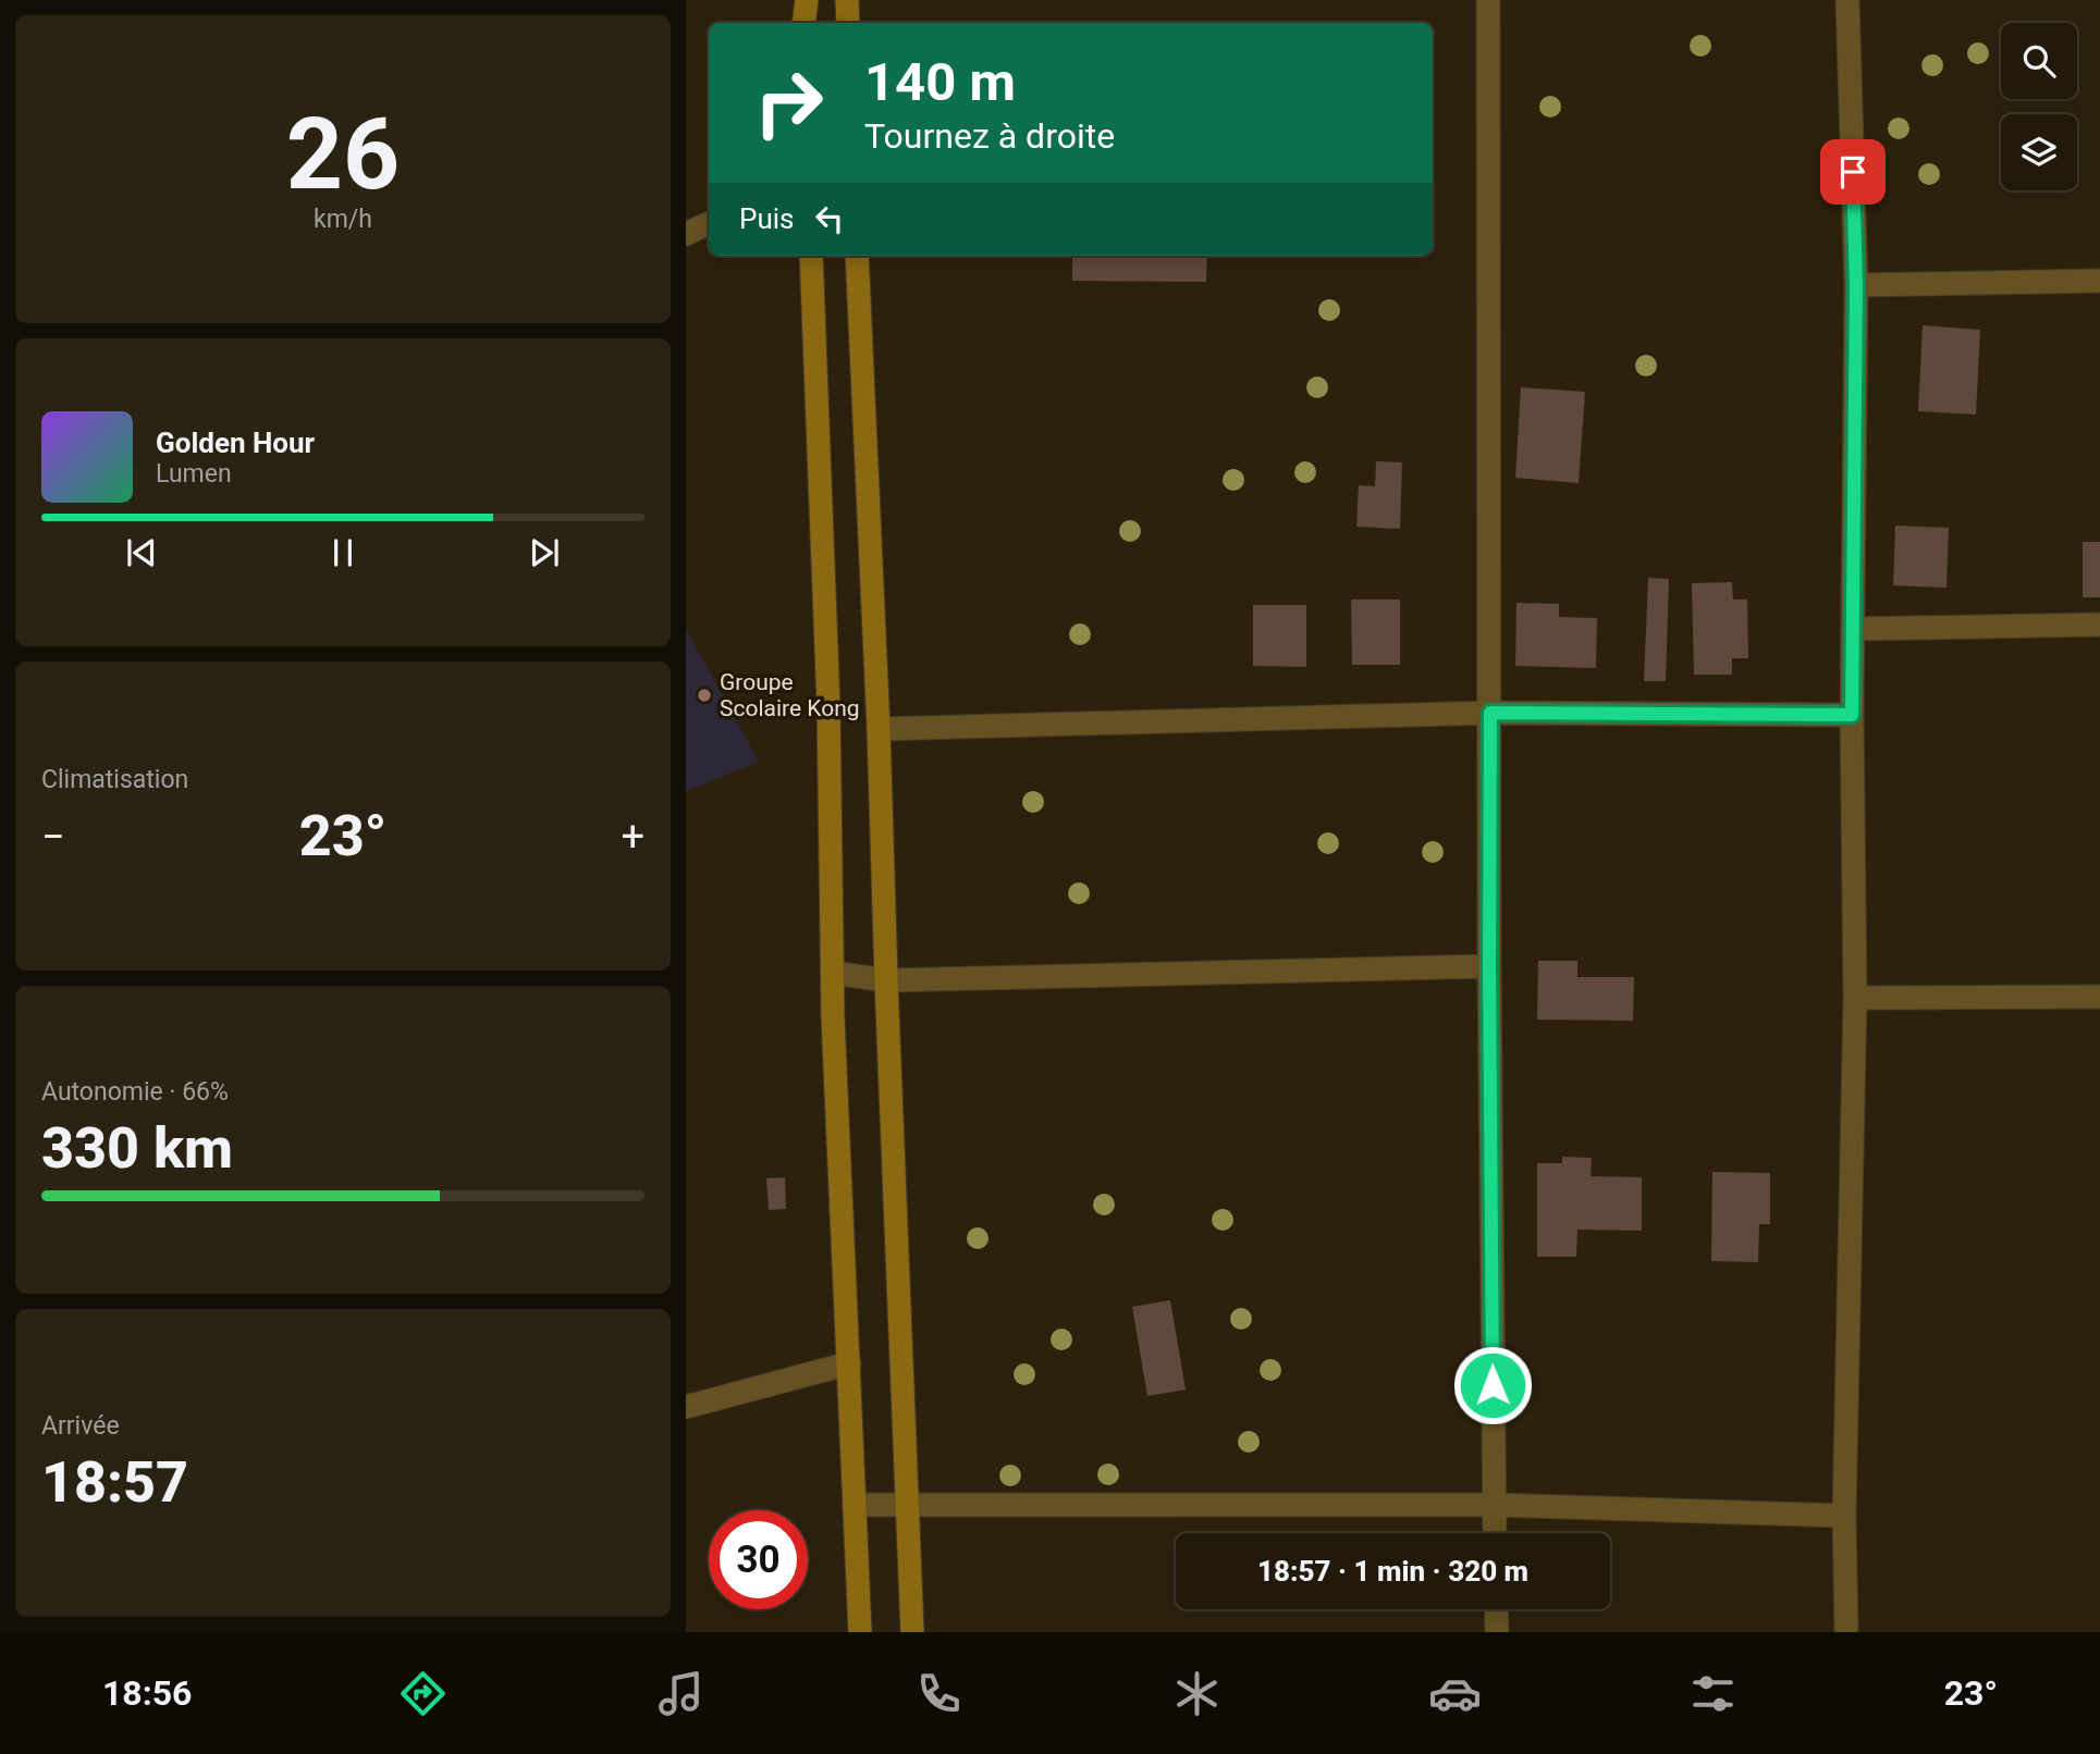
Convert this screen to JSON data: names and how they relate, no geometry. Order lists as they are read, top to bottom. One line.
{"places":["Groupe Scolaire Kong"],"page":{"tile":[["26","km/h"],"Climatisation",["Autonomie · 66%","330 km"],["Arrivée","18:57"]],"turn":["140 m","Tournez à droite"],"then":"Puis","song":["Golden Hour","Lumen"],"heat":["−","23°","+"],"limit":"30","trip":"18:57 · 1 min · 320 m","tabs":["18:56","23°"]}}
